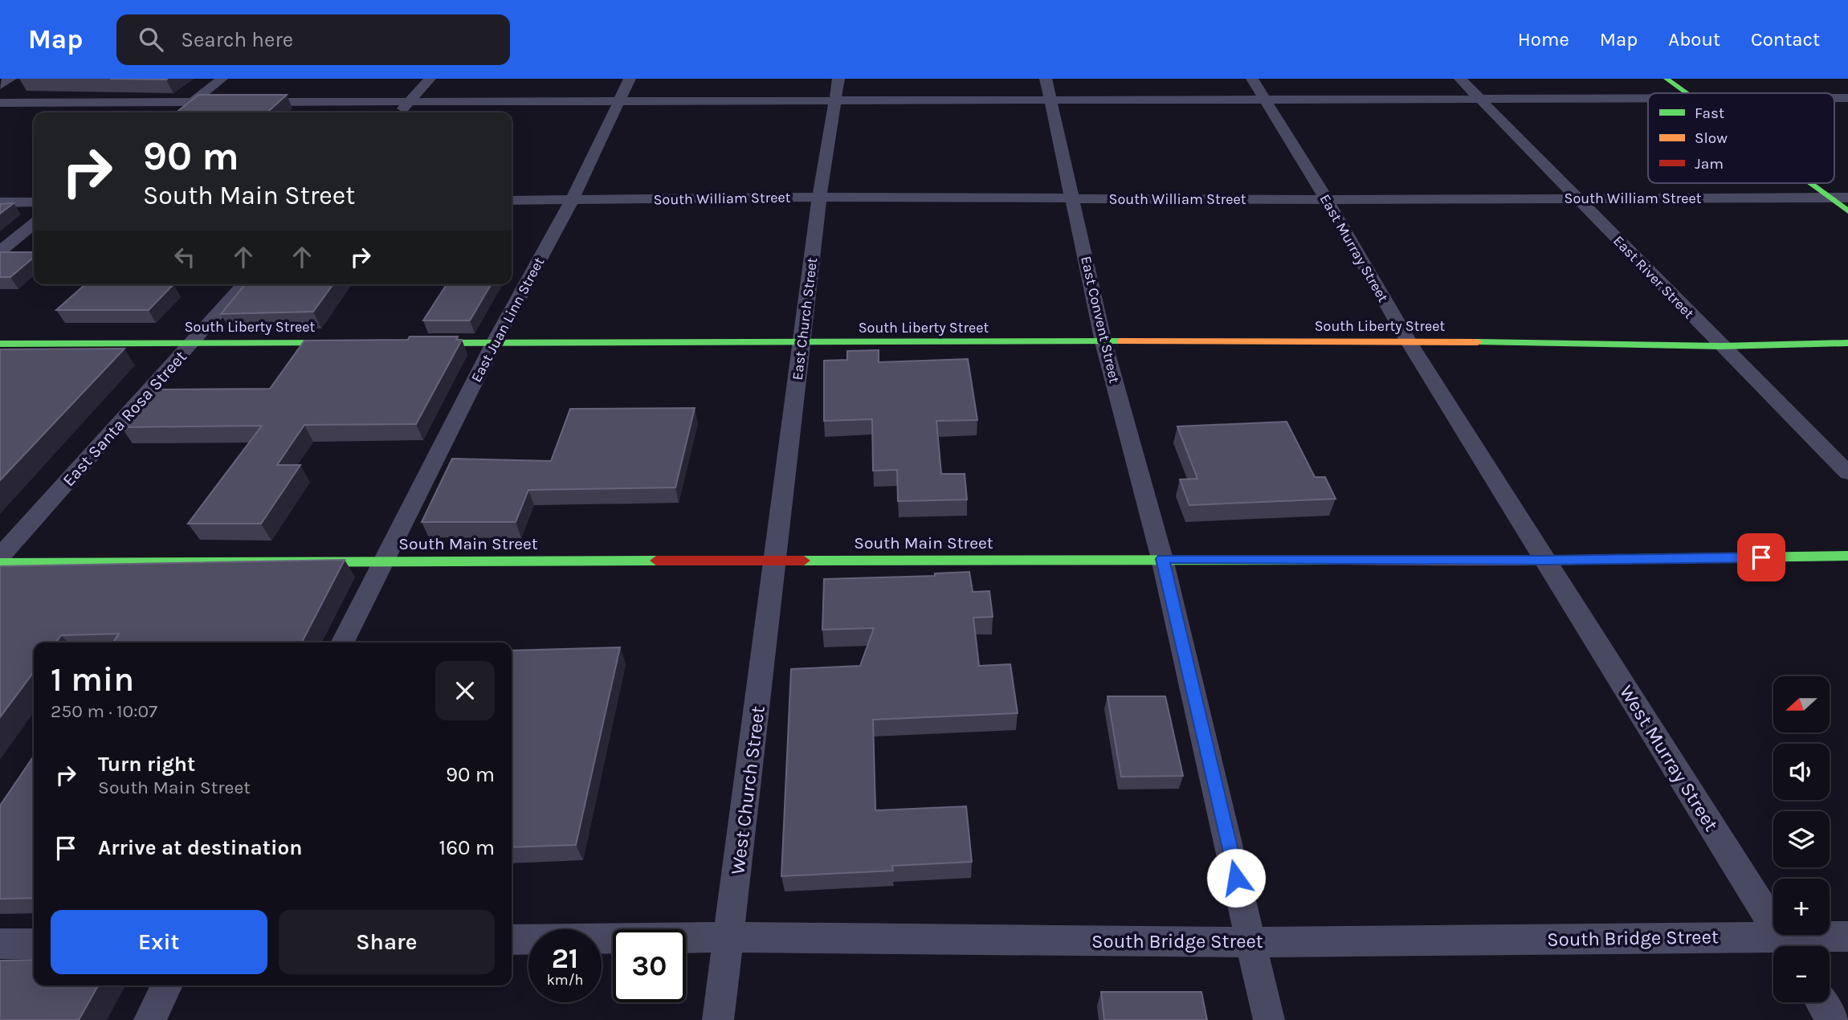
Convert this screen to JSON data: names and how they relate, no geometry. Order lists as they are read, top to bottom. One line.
{"streets":{"street":["South William Street","East Murray Street","East River Street","East Church Street","East Juan Linn Street","East Convent Street","South Liberty Street","East Santa Rosa Street","South Main Street","West Murray Street","West Church Street","South Bridge Street"]},"crossings":[["South William Street","East Murray Street"],["South William Street","East River Street"],["South William Street","East Church Street"],["South William Street","East Juan Linn Street"],["South William Street","East Convent Street"],["East Murray Street","South Liberty Street"],["East Murray Street","South Main Street"],["East Murray Street","West Murray Street"],["East River Street","South Liberty Street"],["East Church Street","South Liberty Street"],["East Church Street","South Main Street"],["East Church Street","West Church Street"],["East Juan Linn Street","South Liberty Street"],["East Juan Linn Street","South Main Street"],["East Convent Street","South Liberty Street"],["East Convent Street","South Main Street"],["East Convent Street","South Bridge Street"],["South Liberty Street","East Santa Rosa Street"],["South Main Street","West Murray Street"],["South Main Street","West Church Street"],["West Murray Street","South Bridge Street"],["West Church Street","South Bridge Street"]],"legend":["Fast","Slow","Jam"],"north":"left","page":{"header":"Map","search":"Search here","nav":["Home","Map","About","Contact"],"turn":["90 m","South Main Street"],"heading":["1 min","250 m · 10:07"],"map_buttons":["+","−"],"list":[{"name":"Turn right","note":"South Main Street","value":"90 m"},{"name":"Arrive at destination","value":"160 m"}],"buttons":["Exit","Share"],"speed":"21 km/h","limit":"30"}}
